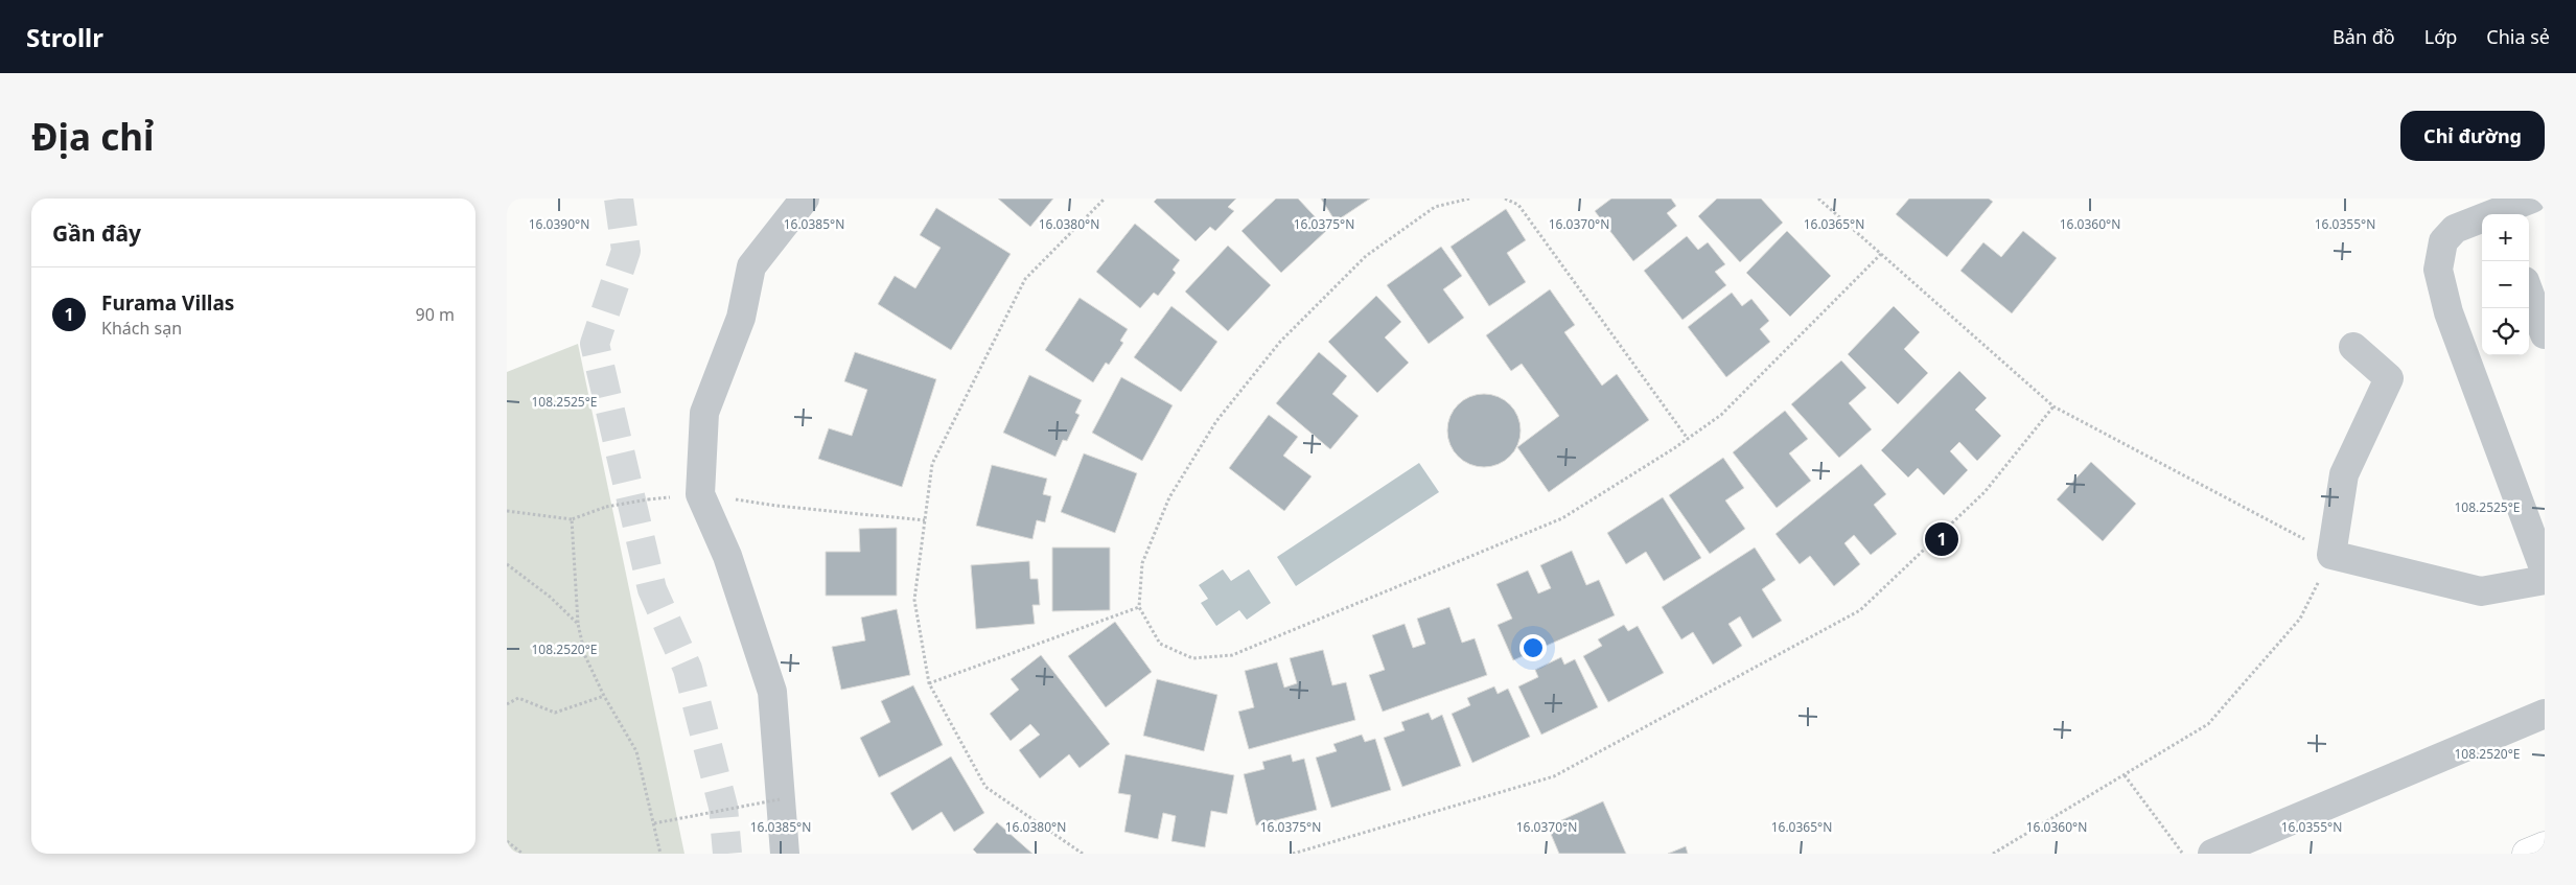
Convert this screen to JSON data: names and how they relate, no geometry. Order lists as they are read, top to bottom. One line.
{"page":{"header":"Strollr","nav":["Bản đồ","Lớp","Chia sẻ"],"buttons":"Chỉ đường","title":"Địa chỉ","heading":"Gần đây","map_buttons":["+","−"],"list":[{"mark":"1","name":"Furama Villas","note":"Khách sạn","value":"90 m"}],"pins":"1"},"coordinates":["16.0390°N","16.0385°N","16.0380°N","16.0375°N","16.0370°N","16.0365°N","16.0355°N","16.0360°N","108.2525°E","108.2520°E"]}
